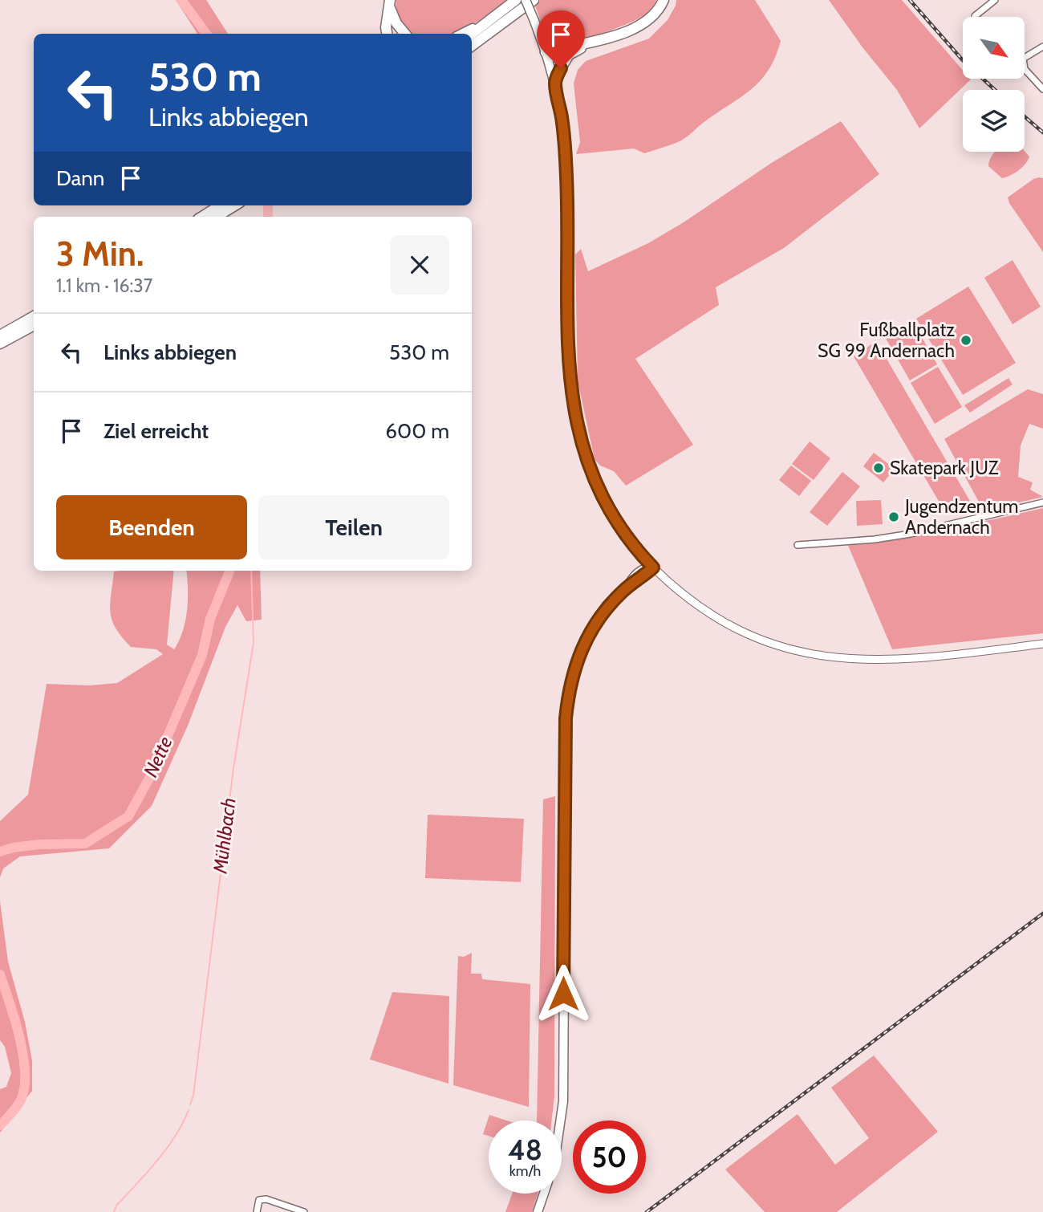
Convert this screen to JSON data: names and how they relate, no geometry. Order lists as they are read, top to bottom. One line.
{"water":["Nette","Mühlbach"],"places":["Fußballplatz SG 99 Andernach","Skatepark JUZ","Jugendzentum Andernach"],"north":"bottom right","page":{"turn":["530 m","Links abbiegen"],"then":"Dann","heading":["3 Min.","1.1 km · 16:37"],"list":[{"name":"Links abbiegen","value":"530 m"},{"name":"Ziel erreicht","value":"600 m"}],"buttons":["Beenden","Teilen"],"speed":"48 km/h","limit":"50"}}
